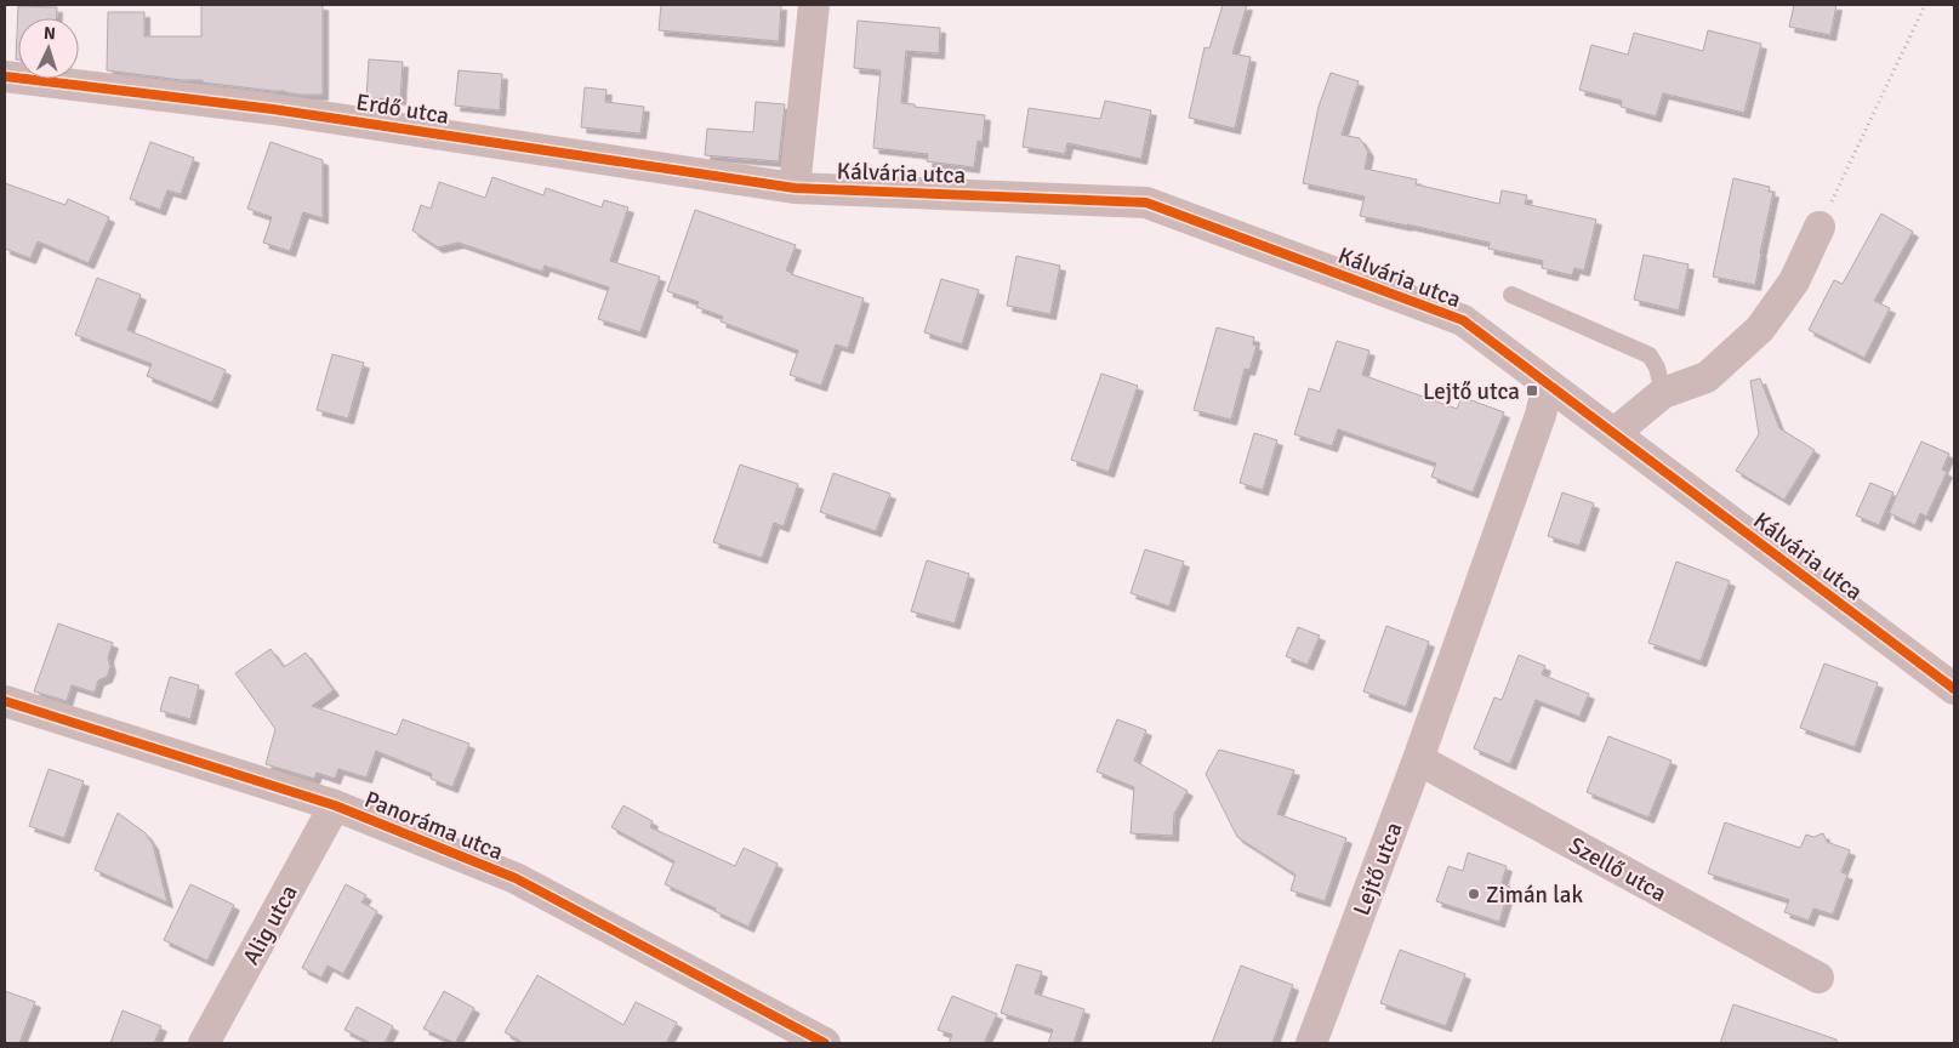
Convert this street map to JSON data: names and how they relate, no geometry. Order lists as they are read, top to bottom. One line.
{"streets":{"street":["Erdő utca","Kálvária utca","Panoráma utca","Lejtő utca","Szellő utca","Alig utca"]},"crossings":[["Erdő utca","Kálvária utca"],["Kálvária utca","Lejtő utca"],["Panoráma utca","Alig utca"],["Lejtő utca","Szellő utca"]],"places":{"transit":["Lejtő utca"],"other":["Zimán lak"]},"north":"top"}
